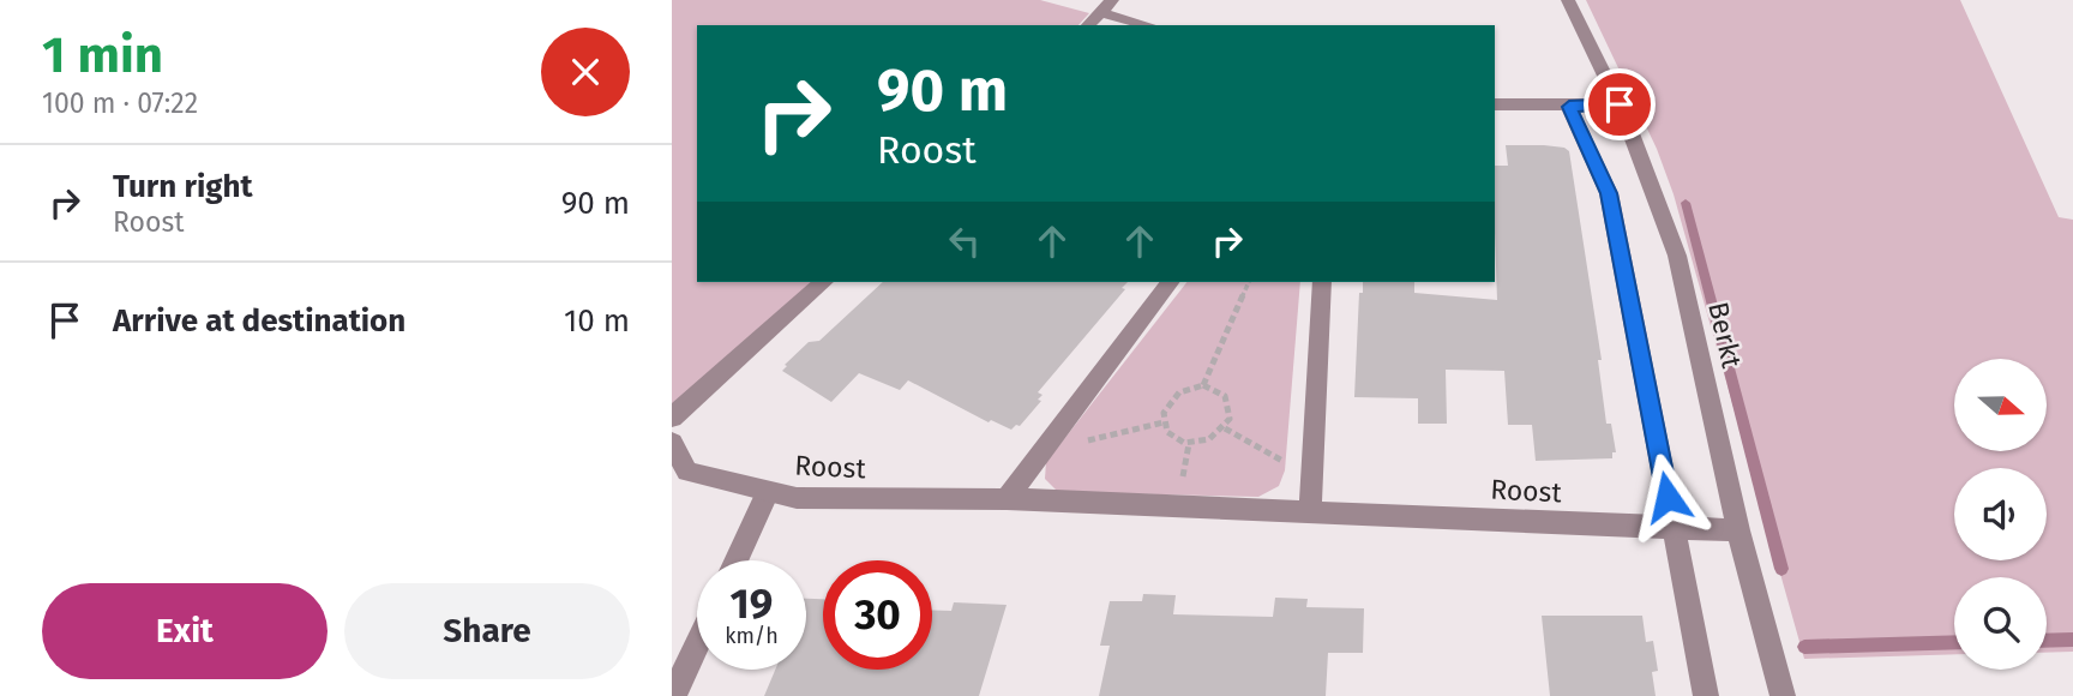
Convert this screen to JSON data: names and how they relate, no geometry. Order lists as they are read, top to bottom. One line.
{"streets":{"street":["Berkt","Roost"]},"crossings":[["Berkt","Roost"]],"north":"right","page":{"heading":["1 min","100 m · 07:22"],"turn":["90 m","Roost"],"list":[{"name":"Turn right","note":"Roost","value":"90 m"},{"name":"Arrive at destination","value":"10 m"}],"speed":"19 km/h","limit":"30","buttons":["Exit","Share"]}}
